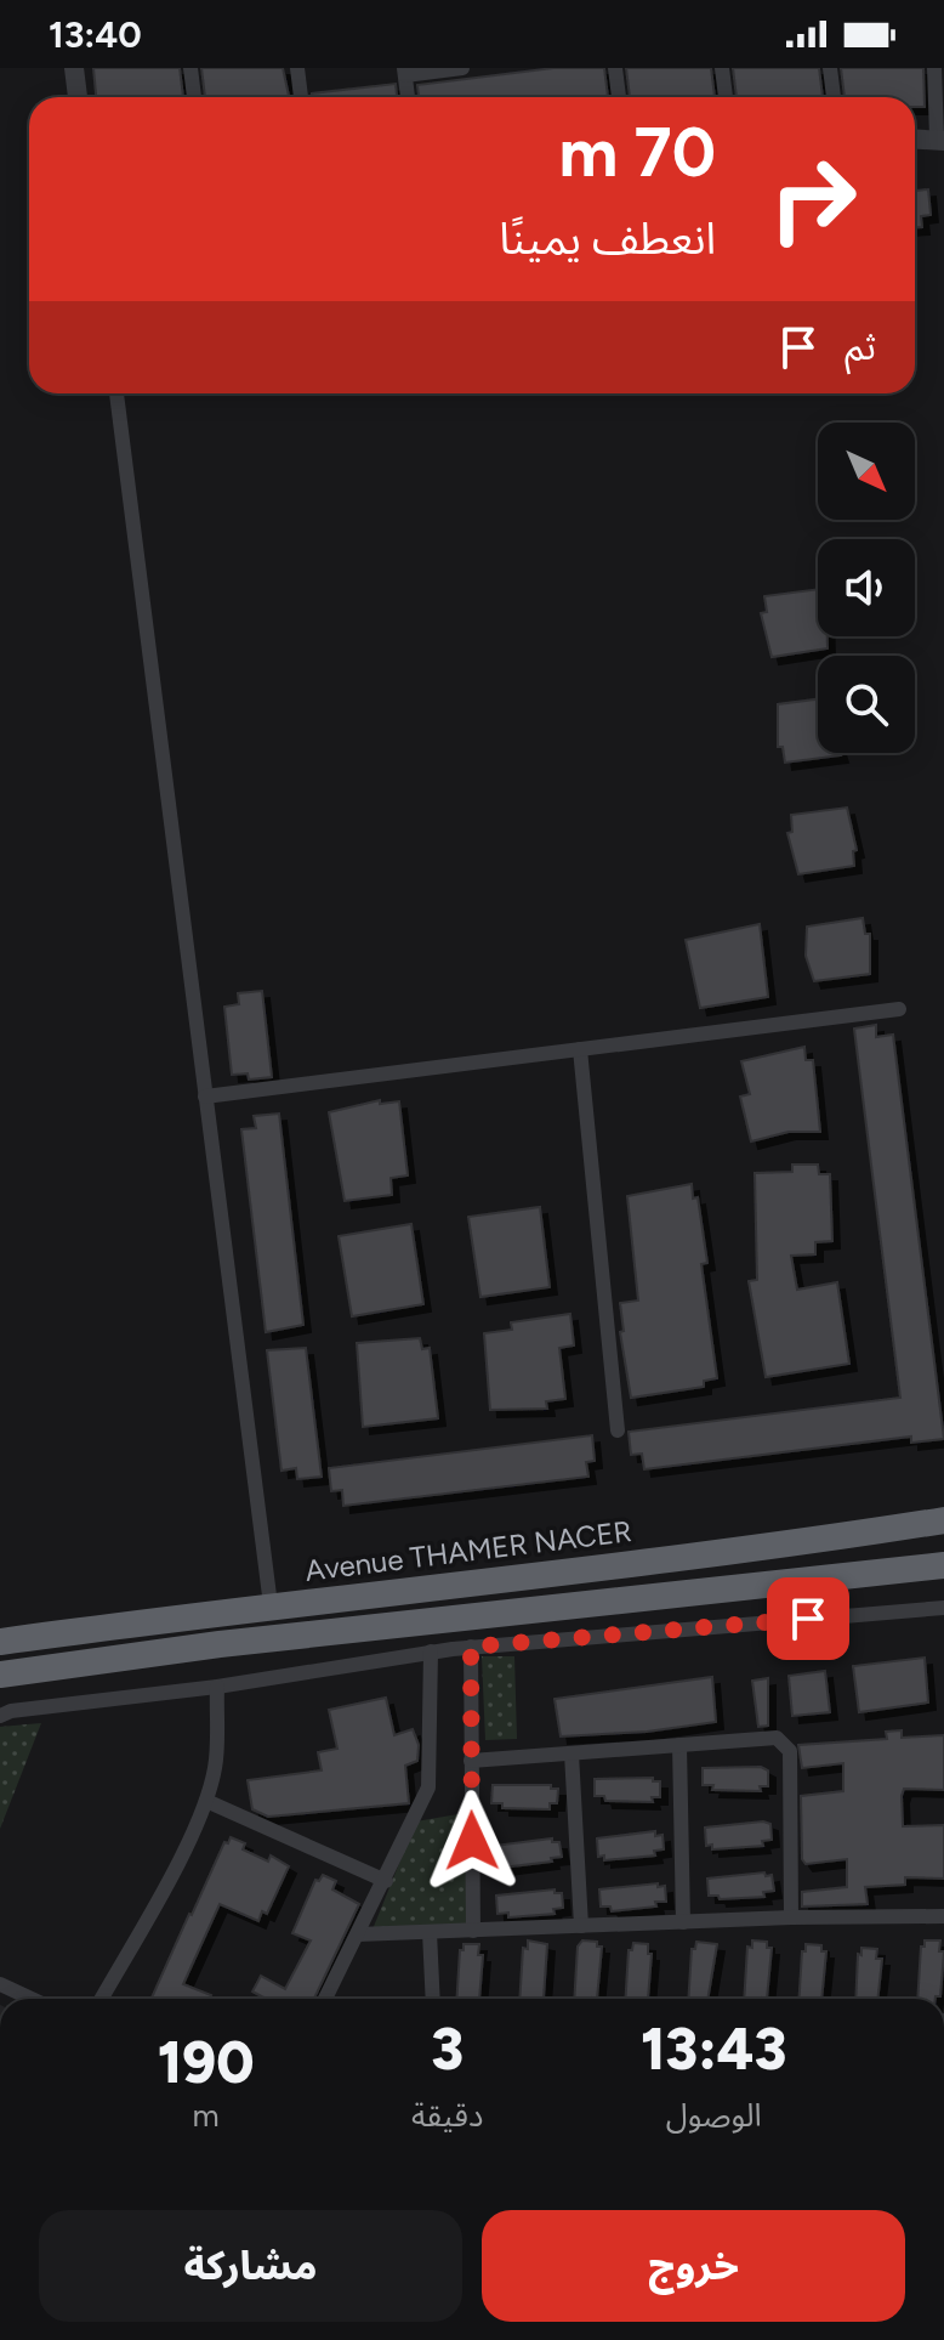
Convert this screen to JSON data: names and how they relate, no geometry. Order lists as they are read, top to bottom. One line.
{"streets":{"highway":["Avenue THAMER NACER"]},"north":"bottom right","page":{"status":"13:40","turn":["70 m","انعطف يمينًا"],"then":"ثم","eta":["13:43","الوصول","3","دقيقة","190","m"],"buttons":["خروج","مشاركة"]}}
